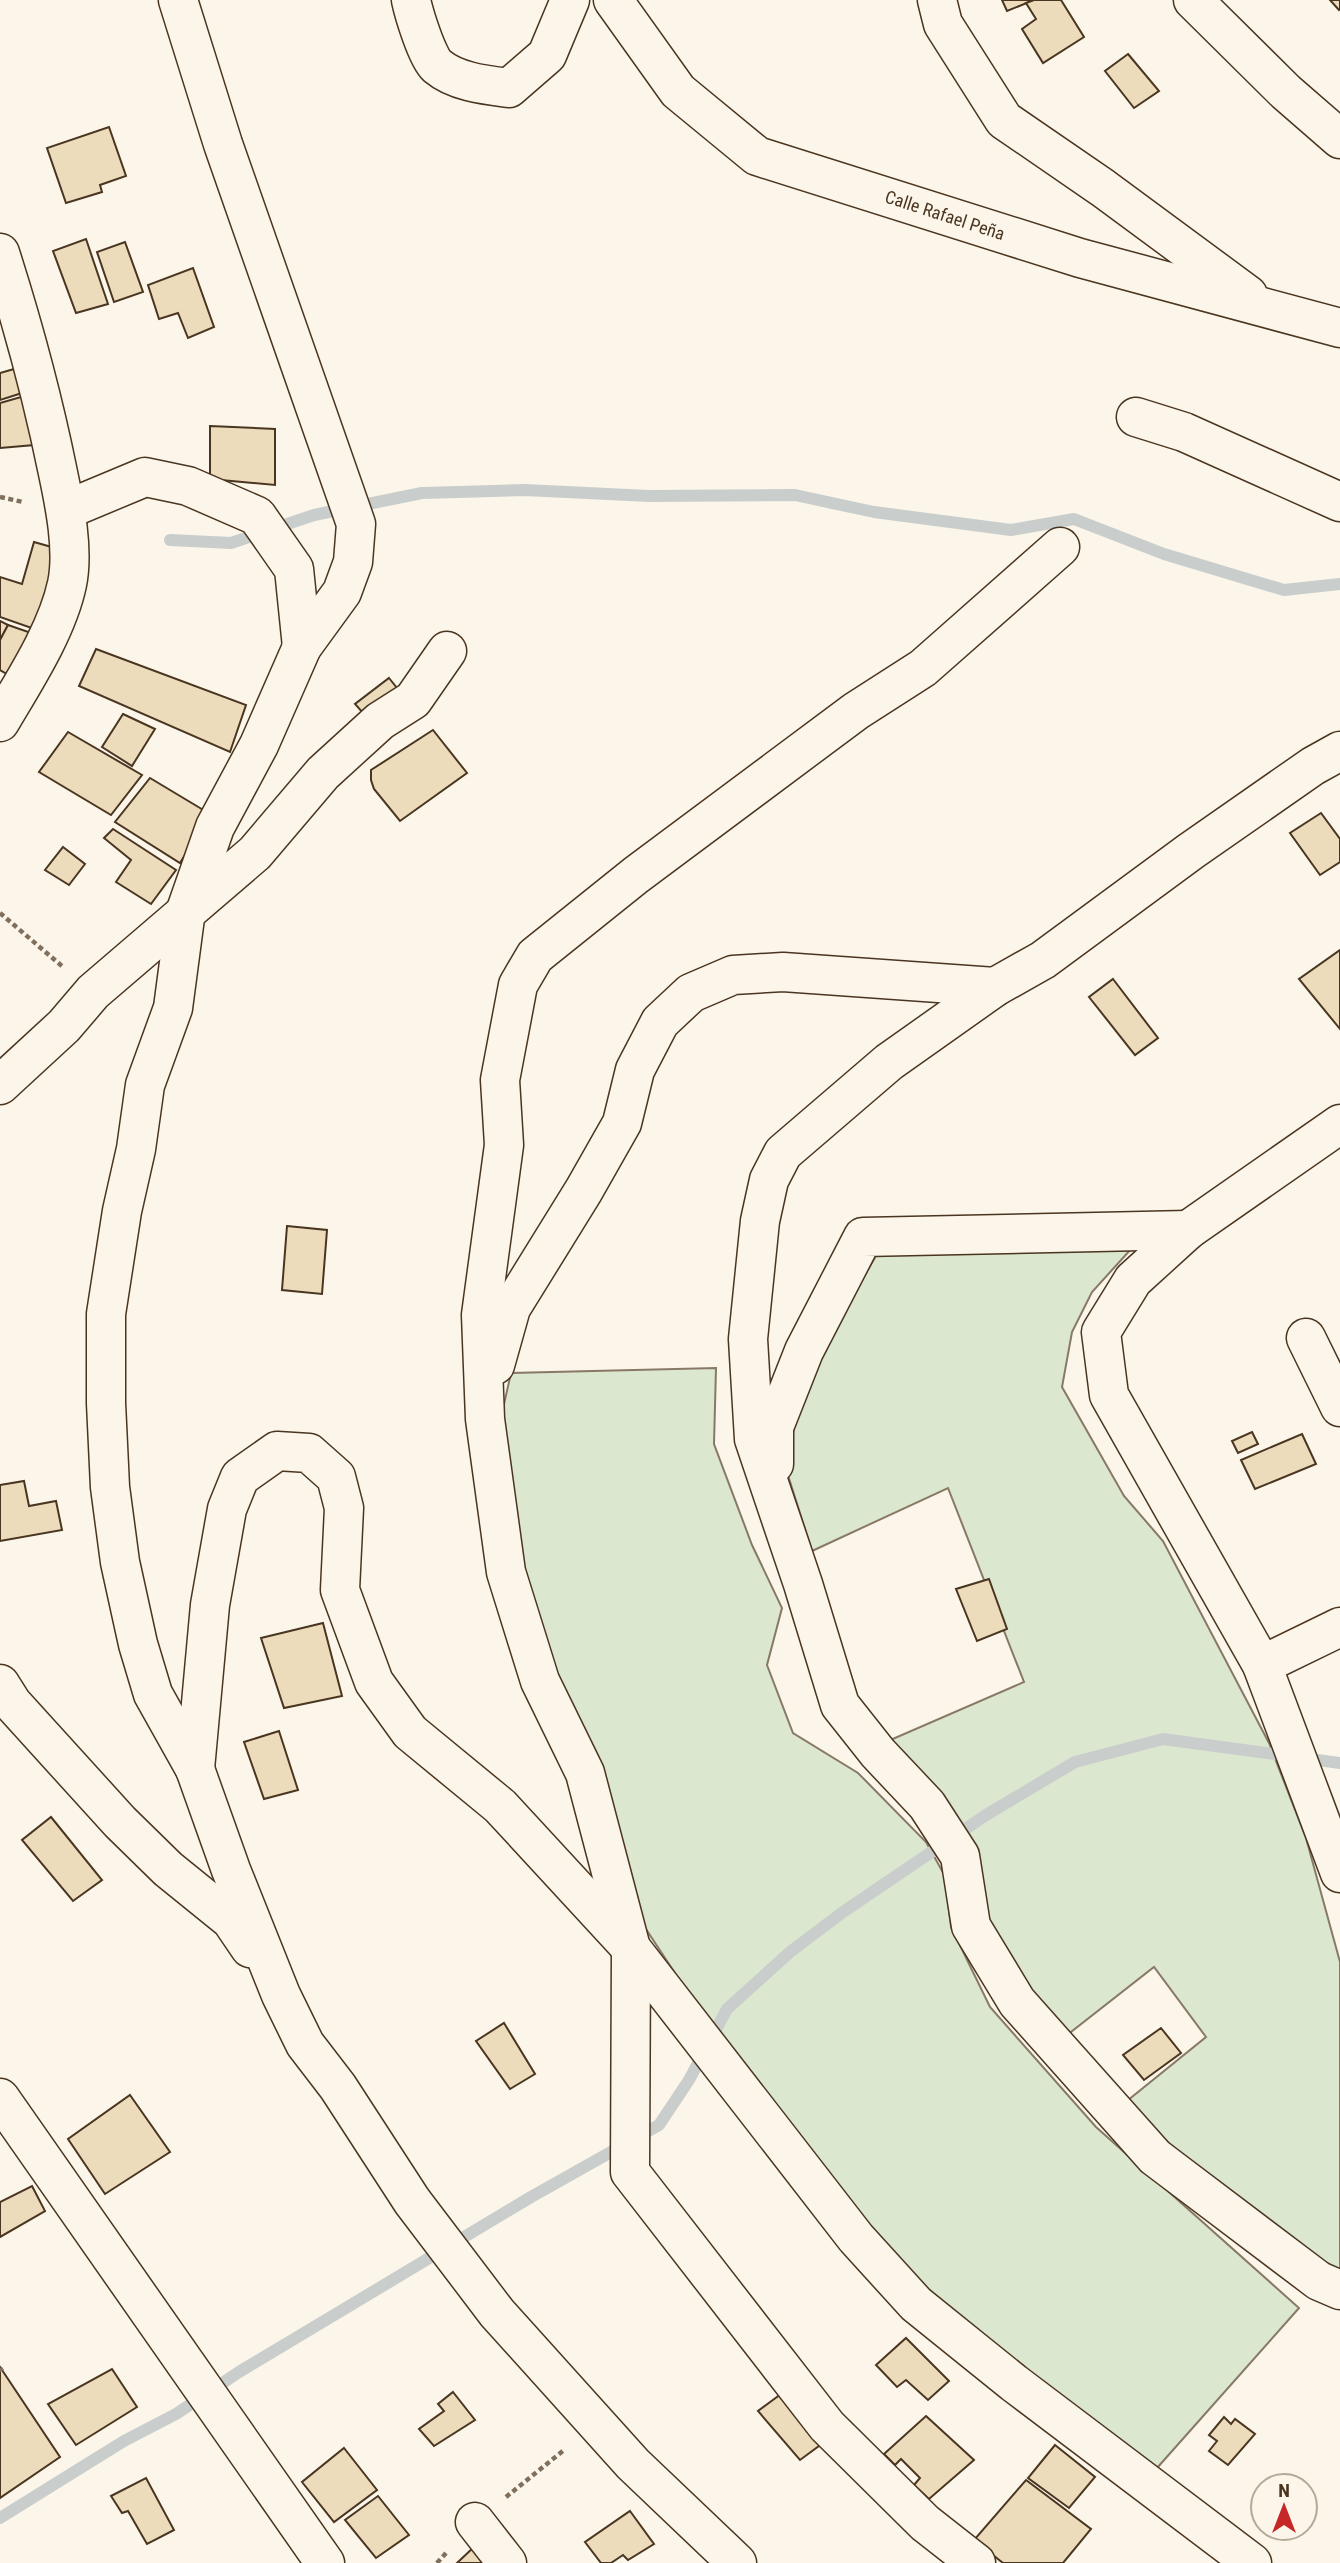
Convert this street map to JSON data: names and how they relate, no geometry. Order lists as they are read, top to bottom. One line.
{"streets":{"street":["Calle Rafael Peña"]},"north":"top"}
